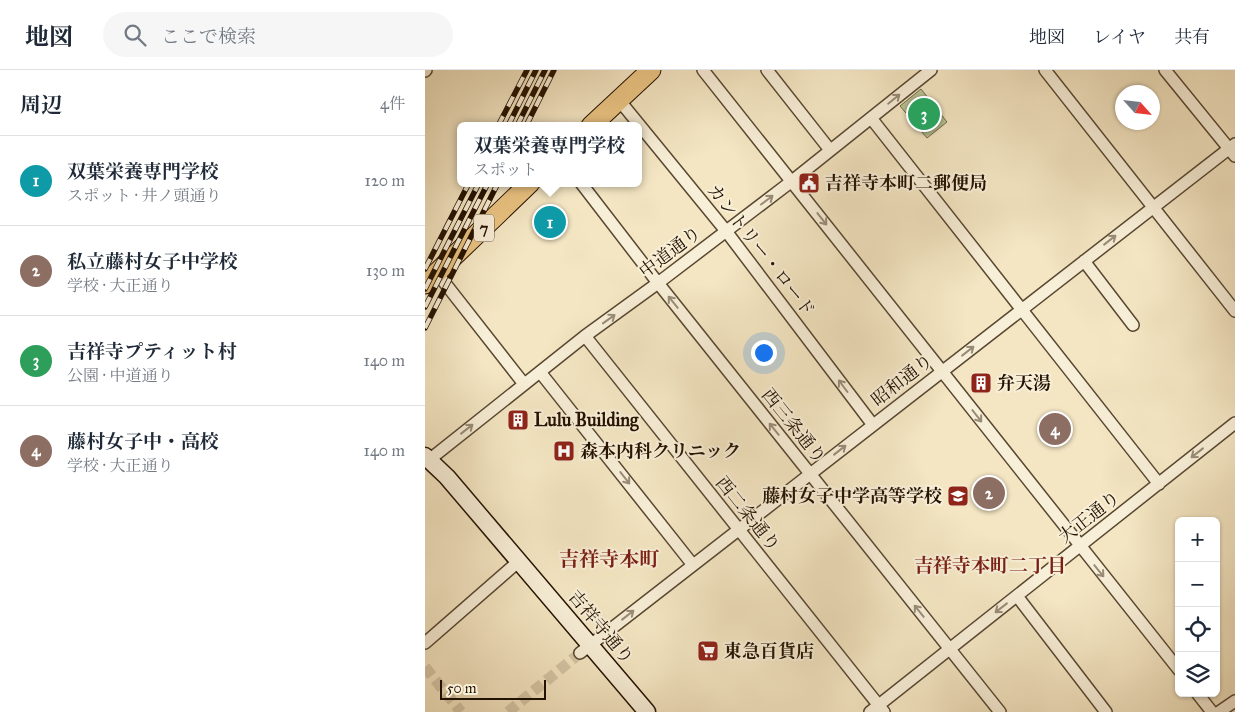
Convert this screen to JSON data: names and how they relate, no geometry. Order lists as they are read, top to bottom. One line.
{"streets":{"main road":["7","吉祥寺通り"],"street":["カントリー・ロード","中道通り","昭和通り","西三条通り","西二条通り","大正通り"]},"crossings":[["カントリー・ロード","中道通り"],["カントリー・ロード","昭和通り"],["中道通り","西三条通り"],["中道通り","西二条通り"],["中道通り","吉祥寺通り"],["昭和通り","西三条通り"],["昭和通り","西二条通り"],["昭和通り","吉祥寺通り"],["西三条通り","大正通り"],["西二条通り","大正通り"]],"one_way":["中道通り","昭和通り","西三条通り","大正通り"],"districts":["吉祥寺本町","吉祥寺本町二丁目"],"places":{"public building":["吉祥寺本町二郵便局"],"building":["弁天湯","Lulu Building"],"hospital":["森本内科クリニック"],"school or university":["藤村女子中学高等学校"],"supermarket":["東急百貨店"]},"scale_bar":"50 m","north":"bottom right","page":{"header":"地図","search":"ここで検索","nav":["地図","レイヤ","共有"],"heading":["周辺","4件"],"pins":["3","1","4","2"],"popup":["双葉栄養専門学校","スポット"],"list":[{"mark":"1","name":"双葉栄養専門学校","note":"スポット · 井ノ頭通り","value":"120 m"},{"mark":"2","name":"私立藤村女子中学校","note":"学校 · 大正通り","value":"130 m"},{"mark":"3","name":"吉祥寺プティット村","note":"公園 · 中道通り","value":"140 m"},{"mark":"4","name":"藤村女子中・高校","note":"学校 · 大正通り","value":"140 m"}],"map_buttons":["+","−"],"scale":"50 m"}}
